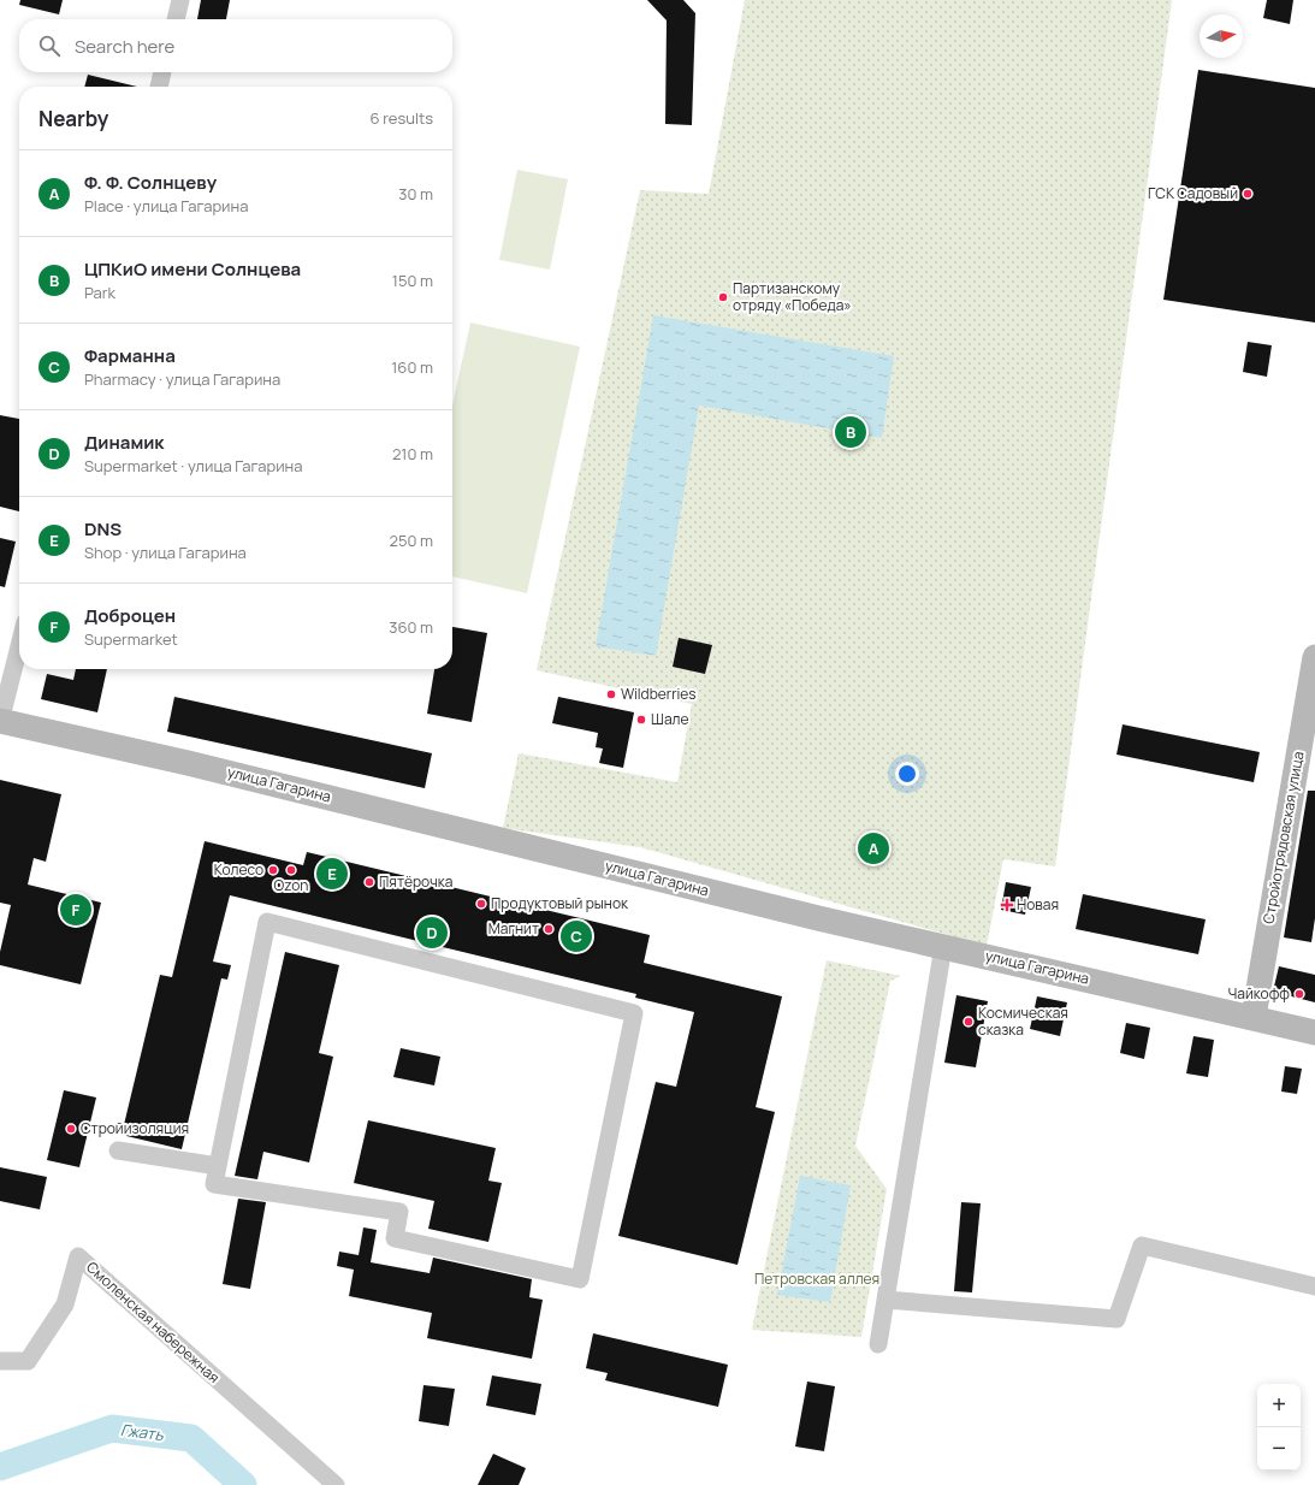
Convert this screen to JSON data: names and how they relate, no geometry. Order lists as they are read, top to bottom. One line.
{"streets":{"main road":["улица Гагарина","Стройотрядовская улица"],"street":["Смоленская набережная"]},"crossings":[["улица Гагарина","Стройотрядовская улица"]],"water":["Гжать"],"parks":["Петровская аллея"],"places":{"other":["ГСК Садовый","Партизанскому отряду «Победа»","Wildberries","Шале","Колесо","Ozon","Пятёрочка","Продуктовый рынок","Магнит","Чайкофф","Космическая сказка","Стройизоляция"],"health":["Новая"]},"north":"right","page":{"search":"Search here","heading":["Nearby","6 results"],"list":[{"mark":"A","name":"Ф. Ф. Солнцеву","note":"Place · улица Гагарина","value":"30 m"},{"mark":"B","name":"ЦПКиО имени Солнцева","note":"Park","value":"150 m"},{"mark":"C","name":"Фарманна","note":"Pharmacy · улица Гагарина","value":"160 m"},{"mark":"D","name":"Динамик","note":"Supermarket · улица Гагарина","value":"210 m"},{"mark":"E","name":"DNS","note":"Shop · улица Гагарина","value":"250 m"},{"mark":"F","name":"Доброцен","note":"Supermarket","value":"360 m"}],"pins":["B","A","E","F","D","C"],"map_buttons":["+","−"]}}
